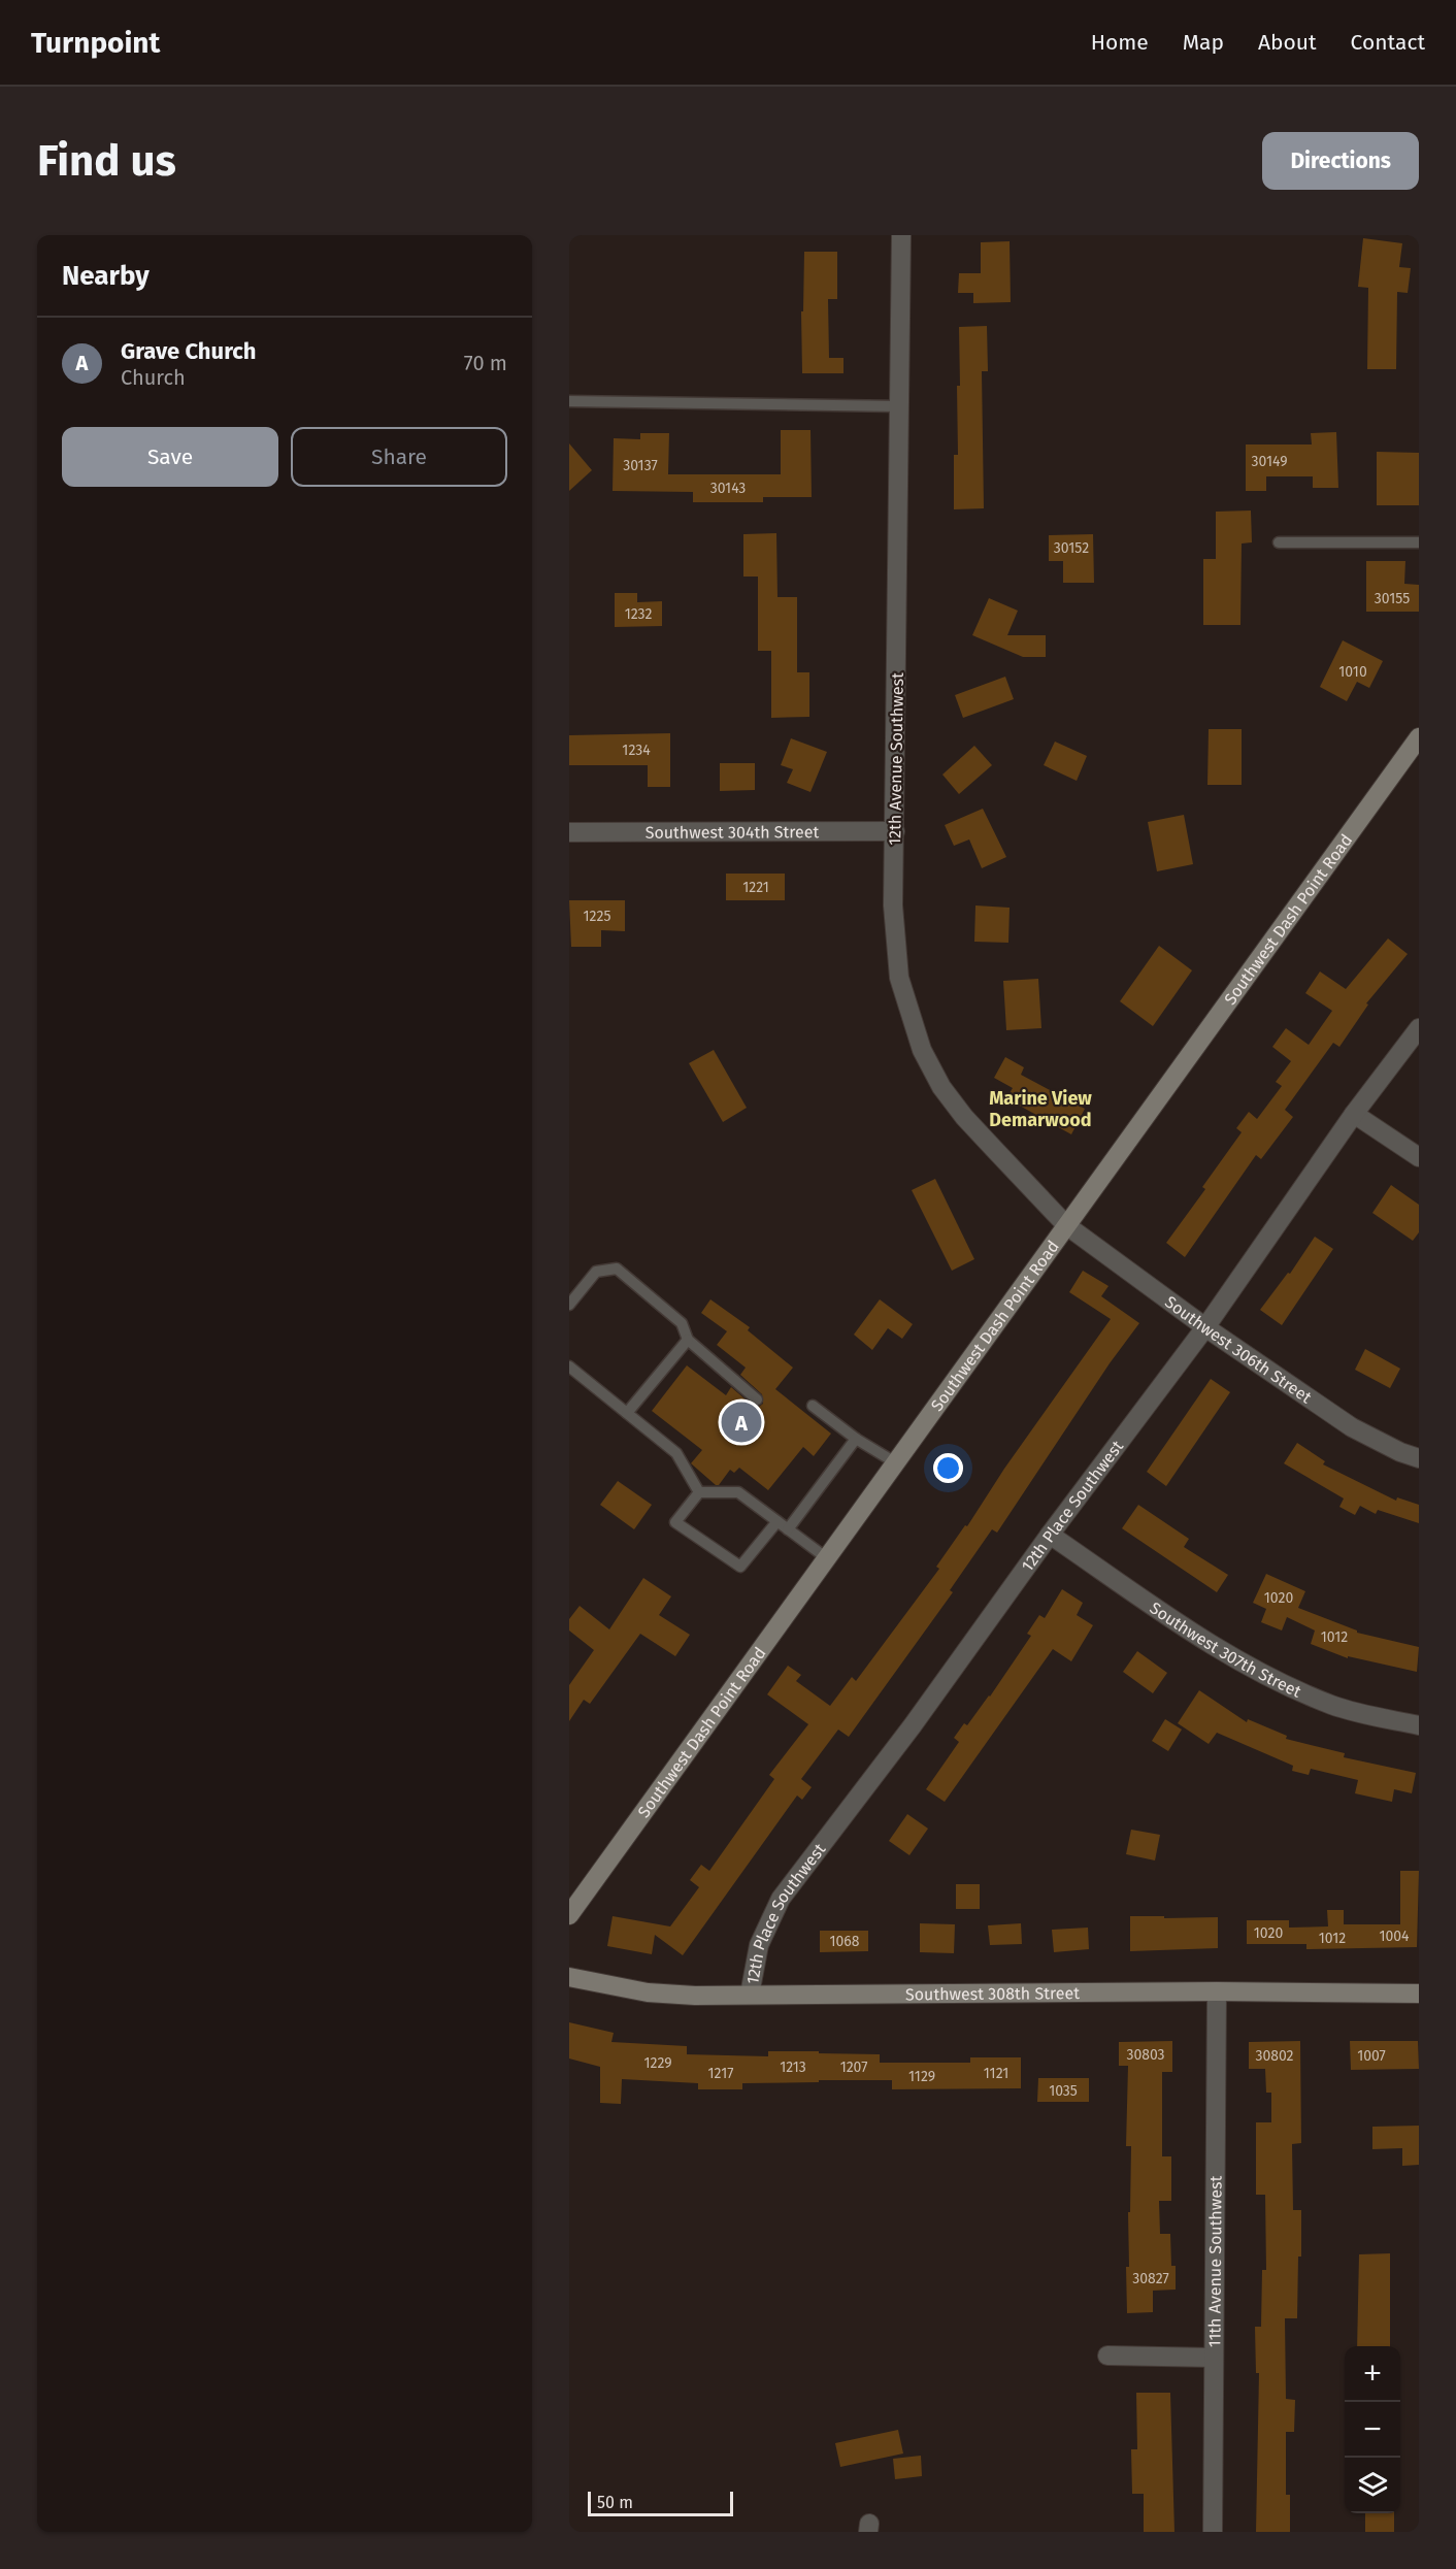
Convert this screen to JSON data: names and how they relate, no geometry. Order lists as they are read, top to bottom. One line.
{"streets":{"main road":["Southwest Dash Point Road","Southwest 308th Street"],"street":["12th Avenue Southwest","Southwest 304th Street","Southwest 306th Street","12th Place Southwest","Southwest 307th Street","11th Avenue Southwest"]},"crossings":[["12th Avenue Southwest","Southwest 304th Street"],["12th Avenue Southwest","Southwest Dash Point Road"],["12th Avenue Southwest","Southwest 306th Street"],["Southwest Dash Point Road","Southwest 306th Street"],["Southwest 306th Street","12th Place Southwest"],["12th Place Southwest","Southwest 307th Street"],["12th Place Southwest","Southwest 308th Street"],["Southwest 308th Street","11th Avenue Southwest"]],"districts":["Marine View Demarwood"],"house_numbers":["30149","30137","30143","30152","30155","1232","1010","1234","1221","1225","1020","1012","1020","1004","1012","1068","30803","30802","1007","1229","1213","1207","1217","1121","1129","1035","30827"],"scale_bar":"50 m","page":{"header":"Turnpoint","nav":["Home","Map","About","Contact"],"buttons":["Directions",["Save","Share"]],"title":"Find us","heading":"Nearby","list":[{"mark":"A","name":"Grave Church","note":"Church","value":"70 m"}],"pins":"A","map_buttons":["+","−"],"scale":"50 m"}}
